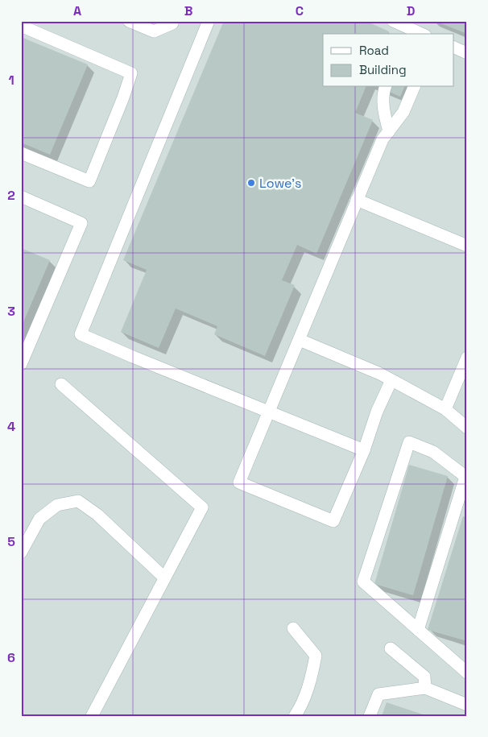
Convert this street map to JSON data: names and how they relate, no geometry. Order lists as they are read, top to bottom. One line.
{"places":["Lowe's"],"legend":["Road","Building"],"grid":{"columns":["A","B","C","D"],"rows":["1","2","3","4","5","6"]}}
